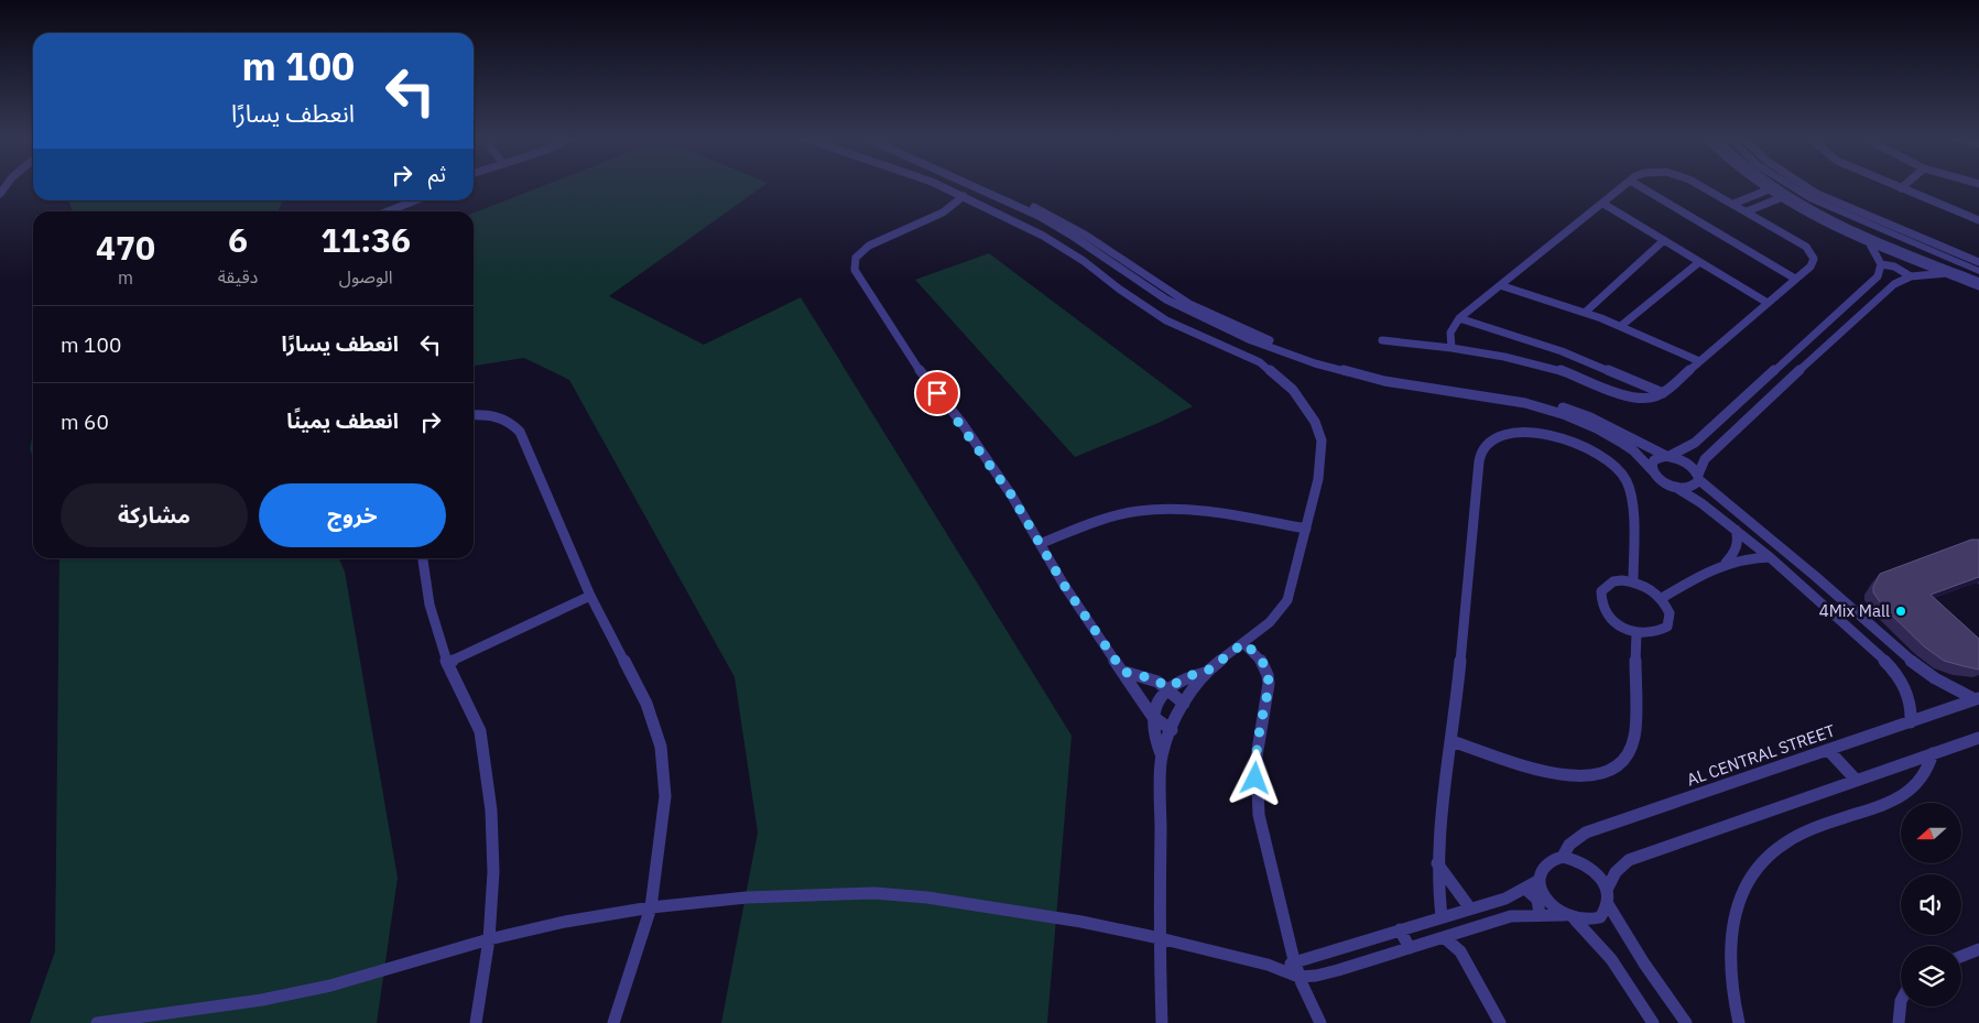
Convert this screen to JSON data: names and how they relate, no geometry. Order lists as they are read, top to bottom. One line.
{"streets":{"street":["AL CENTRAL STREET"]},"places":["4Mix Mall"],"north":"left","page":{"turn":["100 m","انعطف يسارًا"],"then":"ثم","eta":["11:36","الوصول","6","دقيقة","470","m"],"list":[{"name":"انعطف يسارًا","value":"100 m"},{"name":"انعطف يمينًا","value":"60 m"}],"buttons":["خروج","مشاركة"]}}
